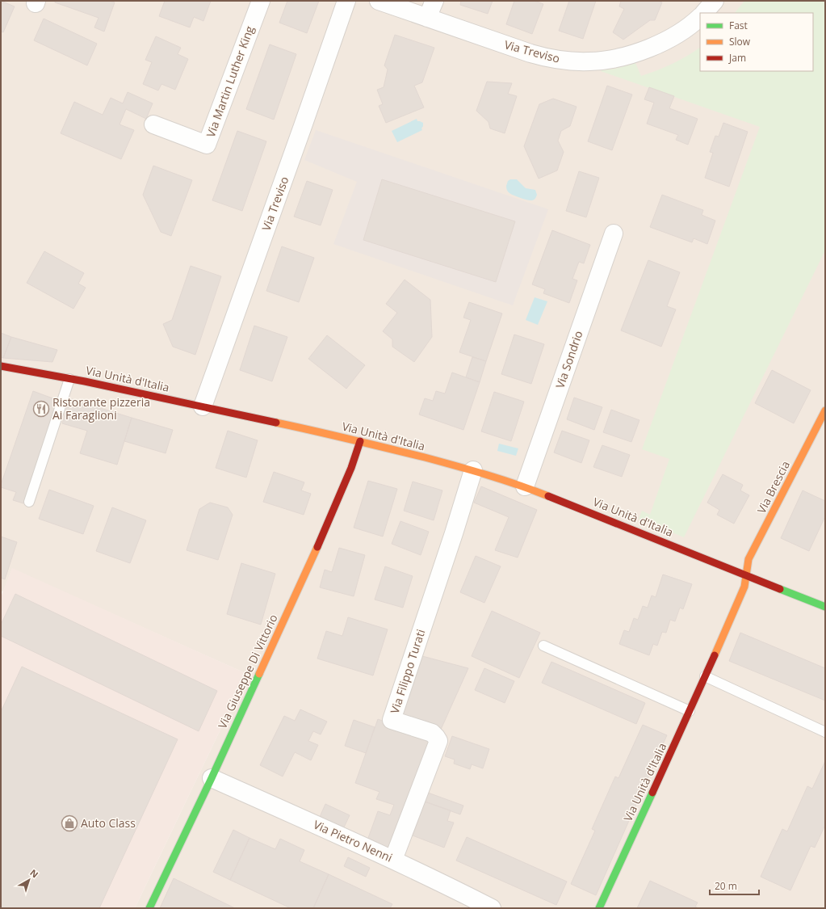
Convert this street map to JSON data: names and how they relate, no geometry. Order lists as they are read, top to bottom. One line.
{"streets":{"street":["Via Treviso","Via Martin Luther King","Via Sondrio","Via Unità d'Italia","Via Brescia","Via Giuseppe Di Vittorio","Via Filippo Turati","Via Pietro Nenni"]},"crossings":[["Via Treviso","Via Unità d'Italia"],["Via Sondrio","Via Unità d'Italia"],["Via Unità d'Italia","Via Brescia"],["Via Unità d'Italia","Via Giuseppe Di Vittorio"],["Via Unità d'Italia","Via Filippo Turati"],["Via Giuseppe Di Vittorio","Via Pietro Nenni"],["Via Filippo Turati","Via Pietro Nenni"]],"places":{"restaurant":["Ristorante pizzeria Ai Faraglioni"],"shop":["Auto Class"]},"legend":["Fast","Slow","Jam"],"scale_bar":"20 m","north":"top right"}
